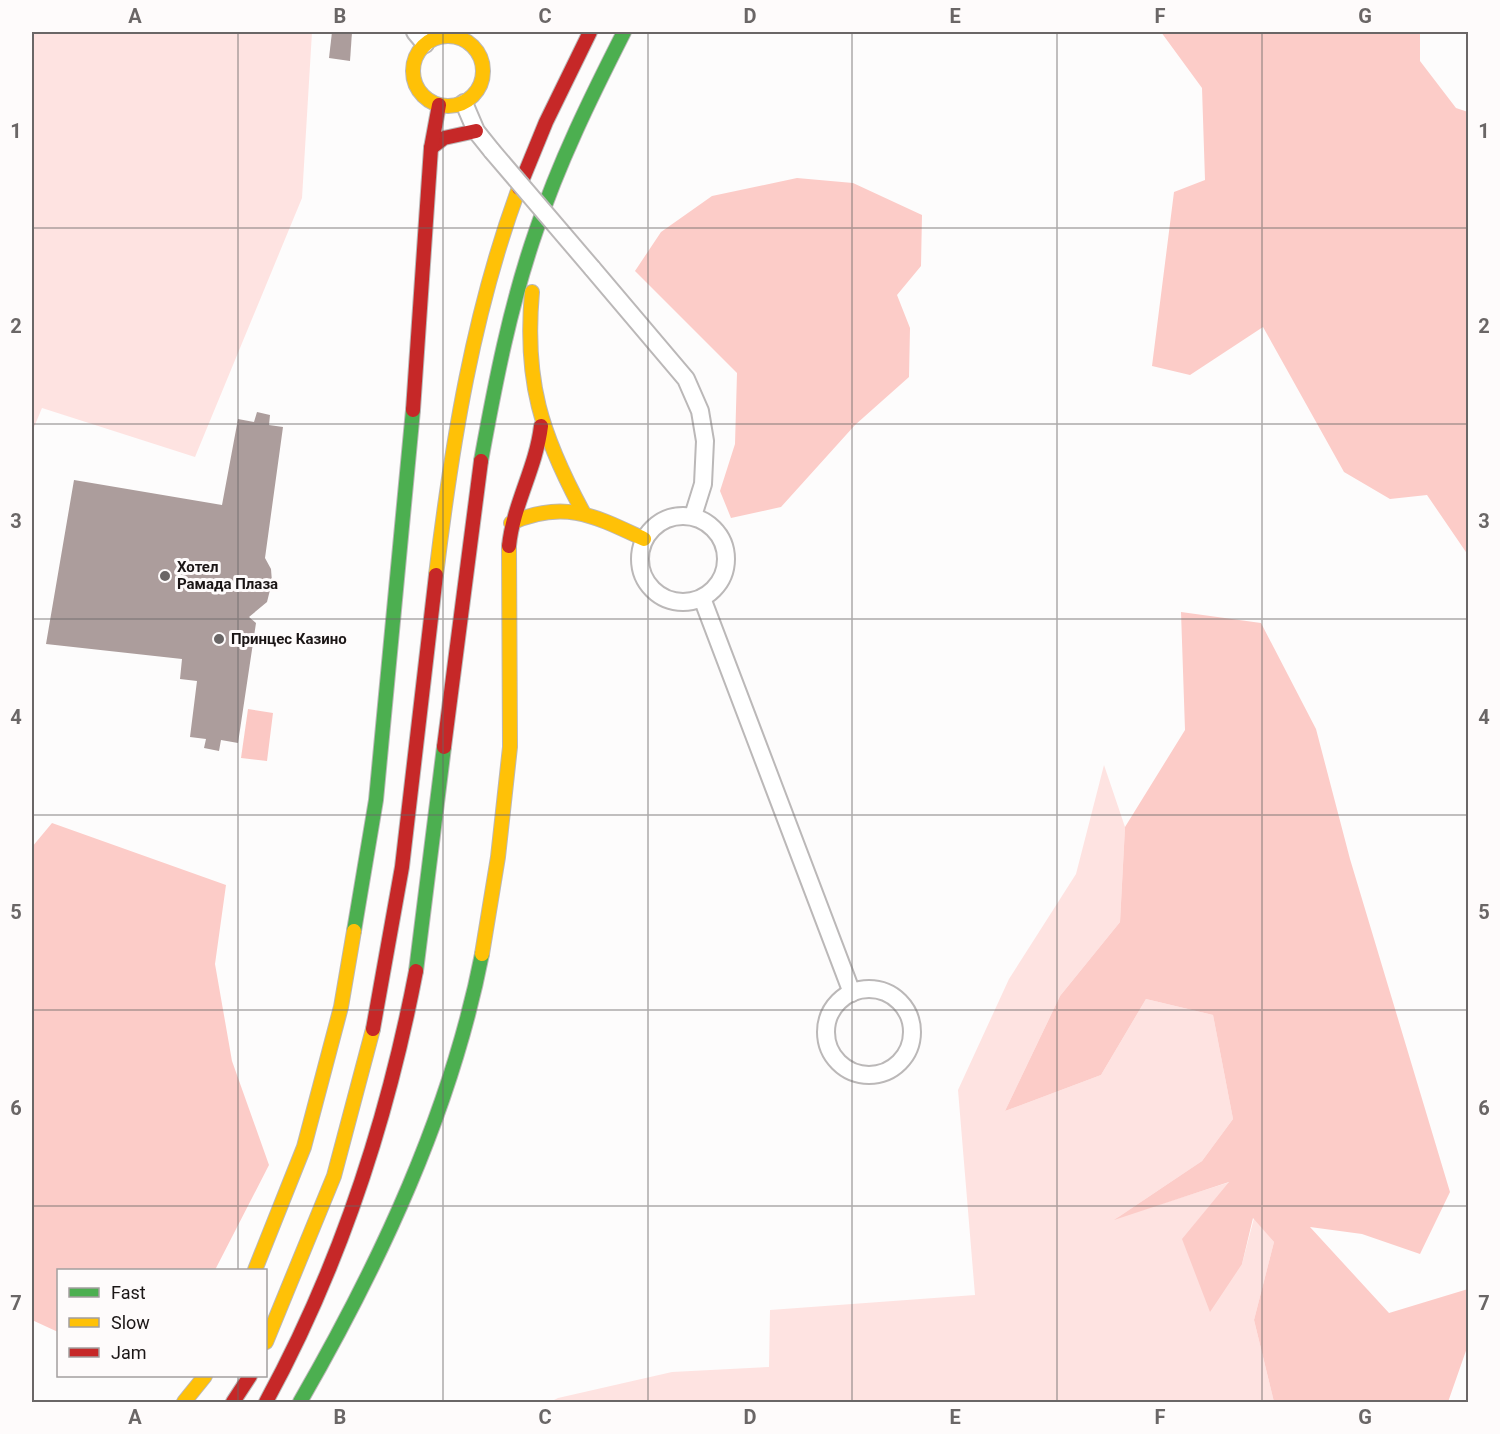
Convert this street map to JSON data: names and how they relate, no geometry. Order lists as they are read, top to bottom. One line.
{"places":["Хотел Рамада Плаза","Принцес Казино"],"legend":["Fast","Slow","Jam"],"grid":{"columns":["A","B","C","D","E","F","G"],"rows":["1","2","3","4","5","6","7"]}}
